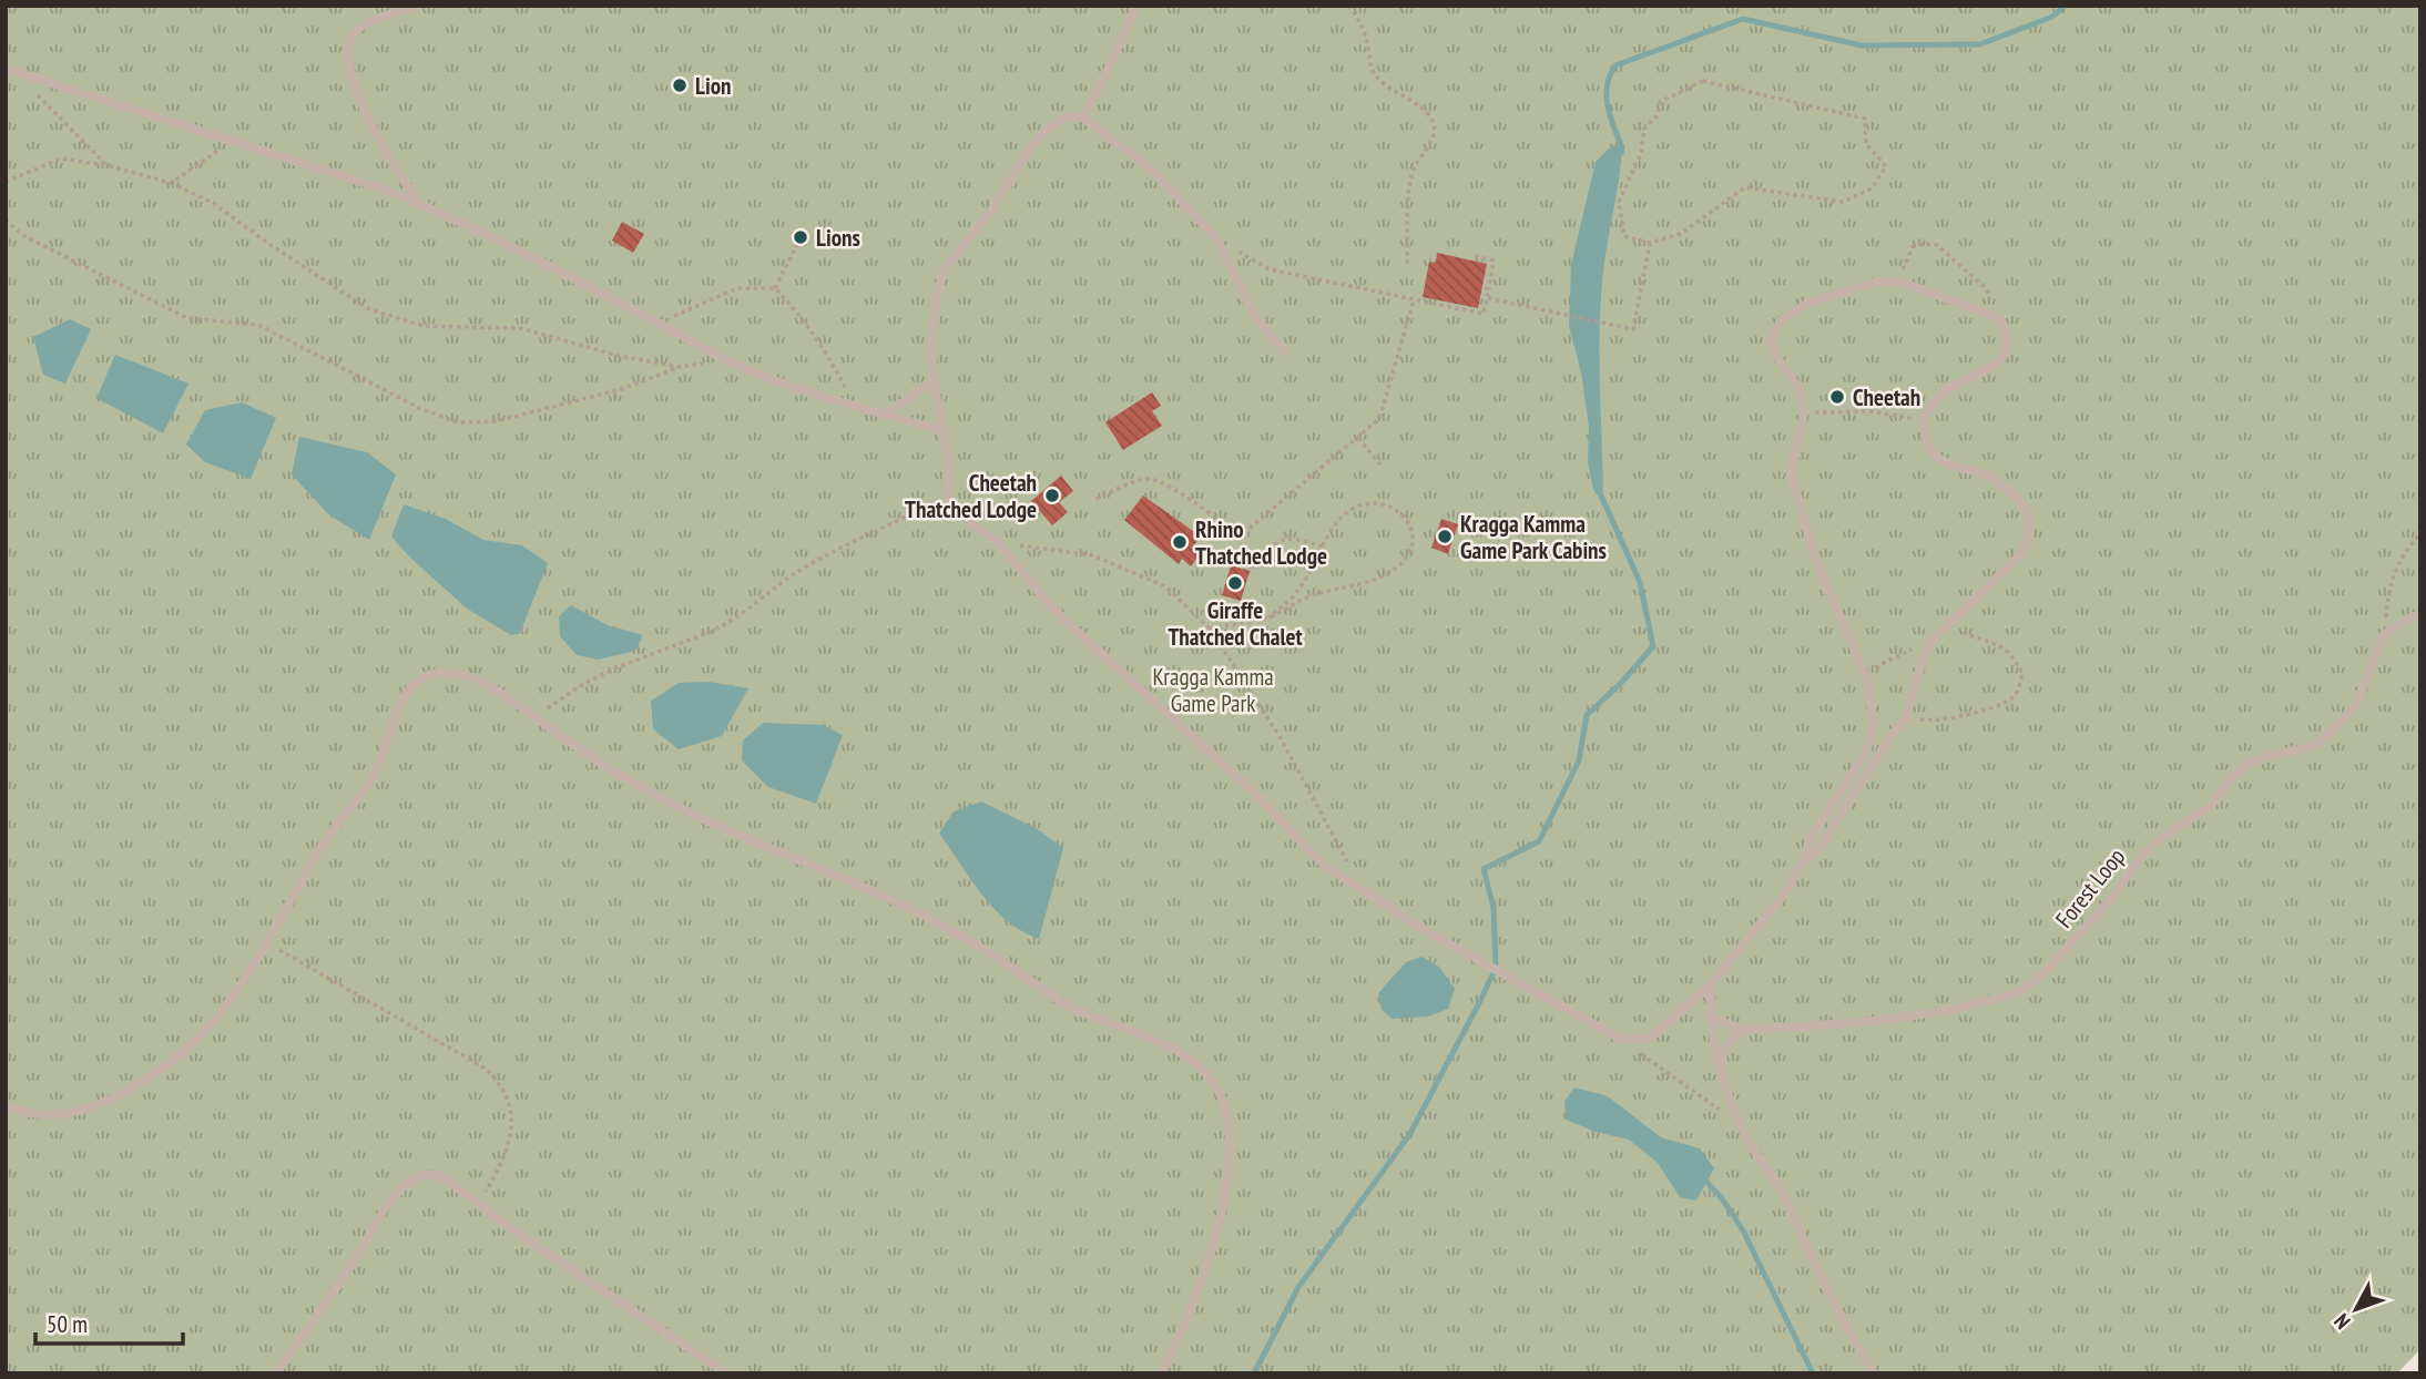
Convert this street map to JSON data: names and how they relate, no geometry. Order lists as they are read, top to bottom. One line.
{"streets":{"lane":["Forest Loop"]},"parks":["Kragga Kamma Game Park"],"places":["Lion","Lions","Cheetah","Cheetah Thatched Lodge","Kragga Kamma Game Park Cabins","Rhino Thatched Lodge","Giraffe Thatched Chalet"],"scale_bar":"50 m","north":"bottom left"}
